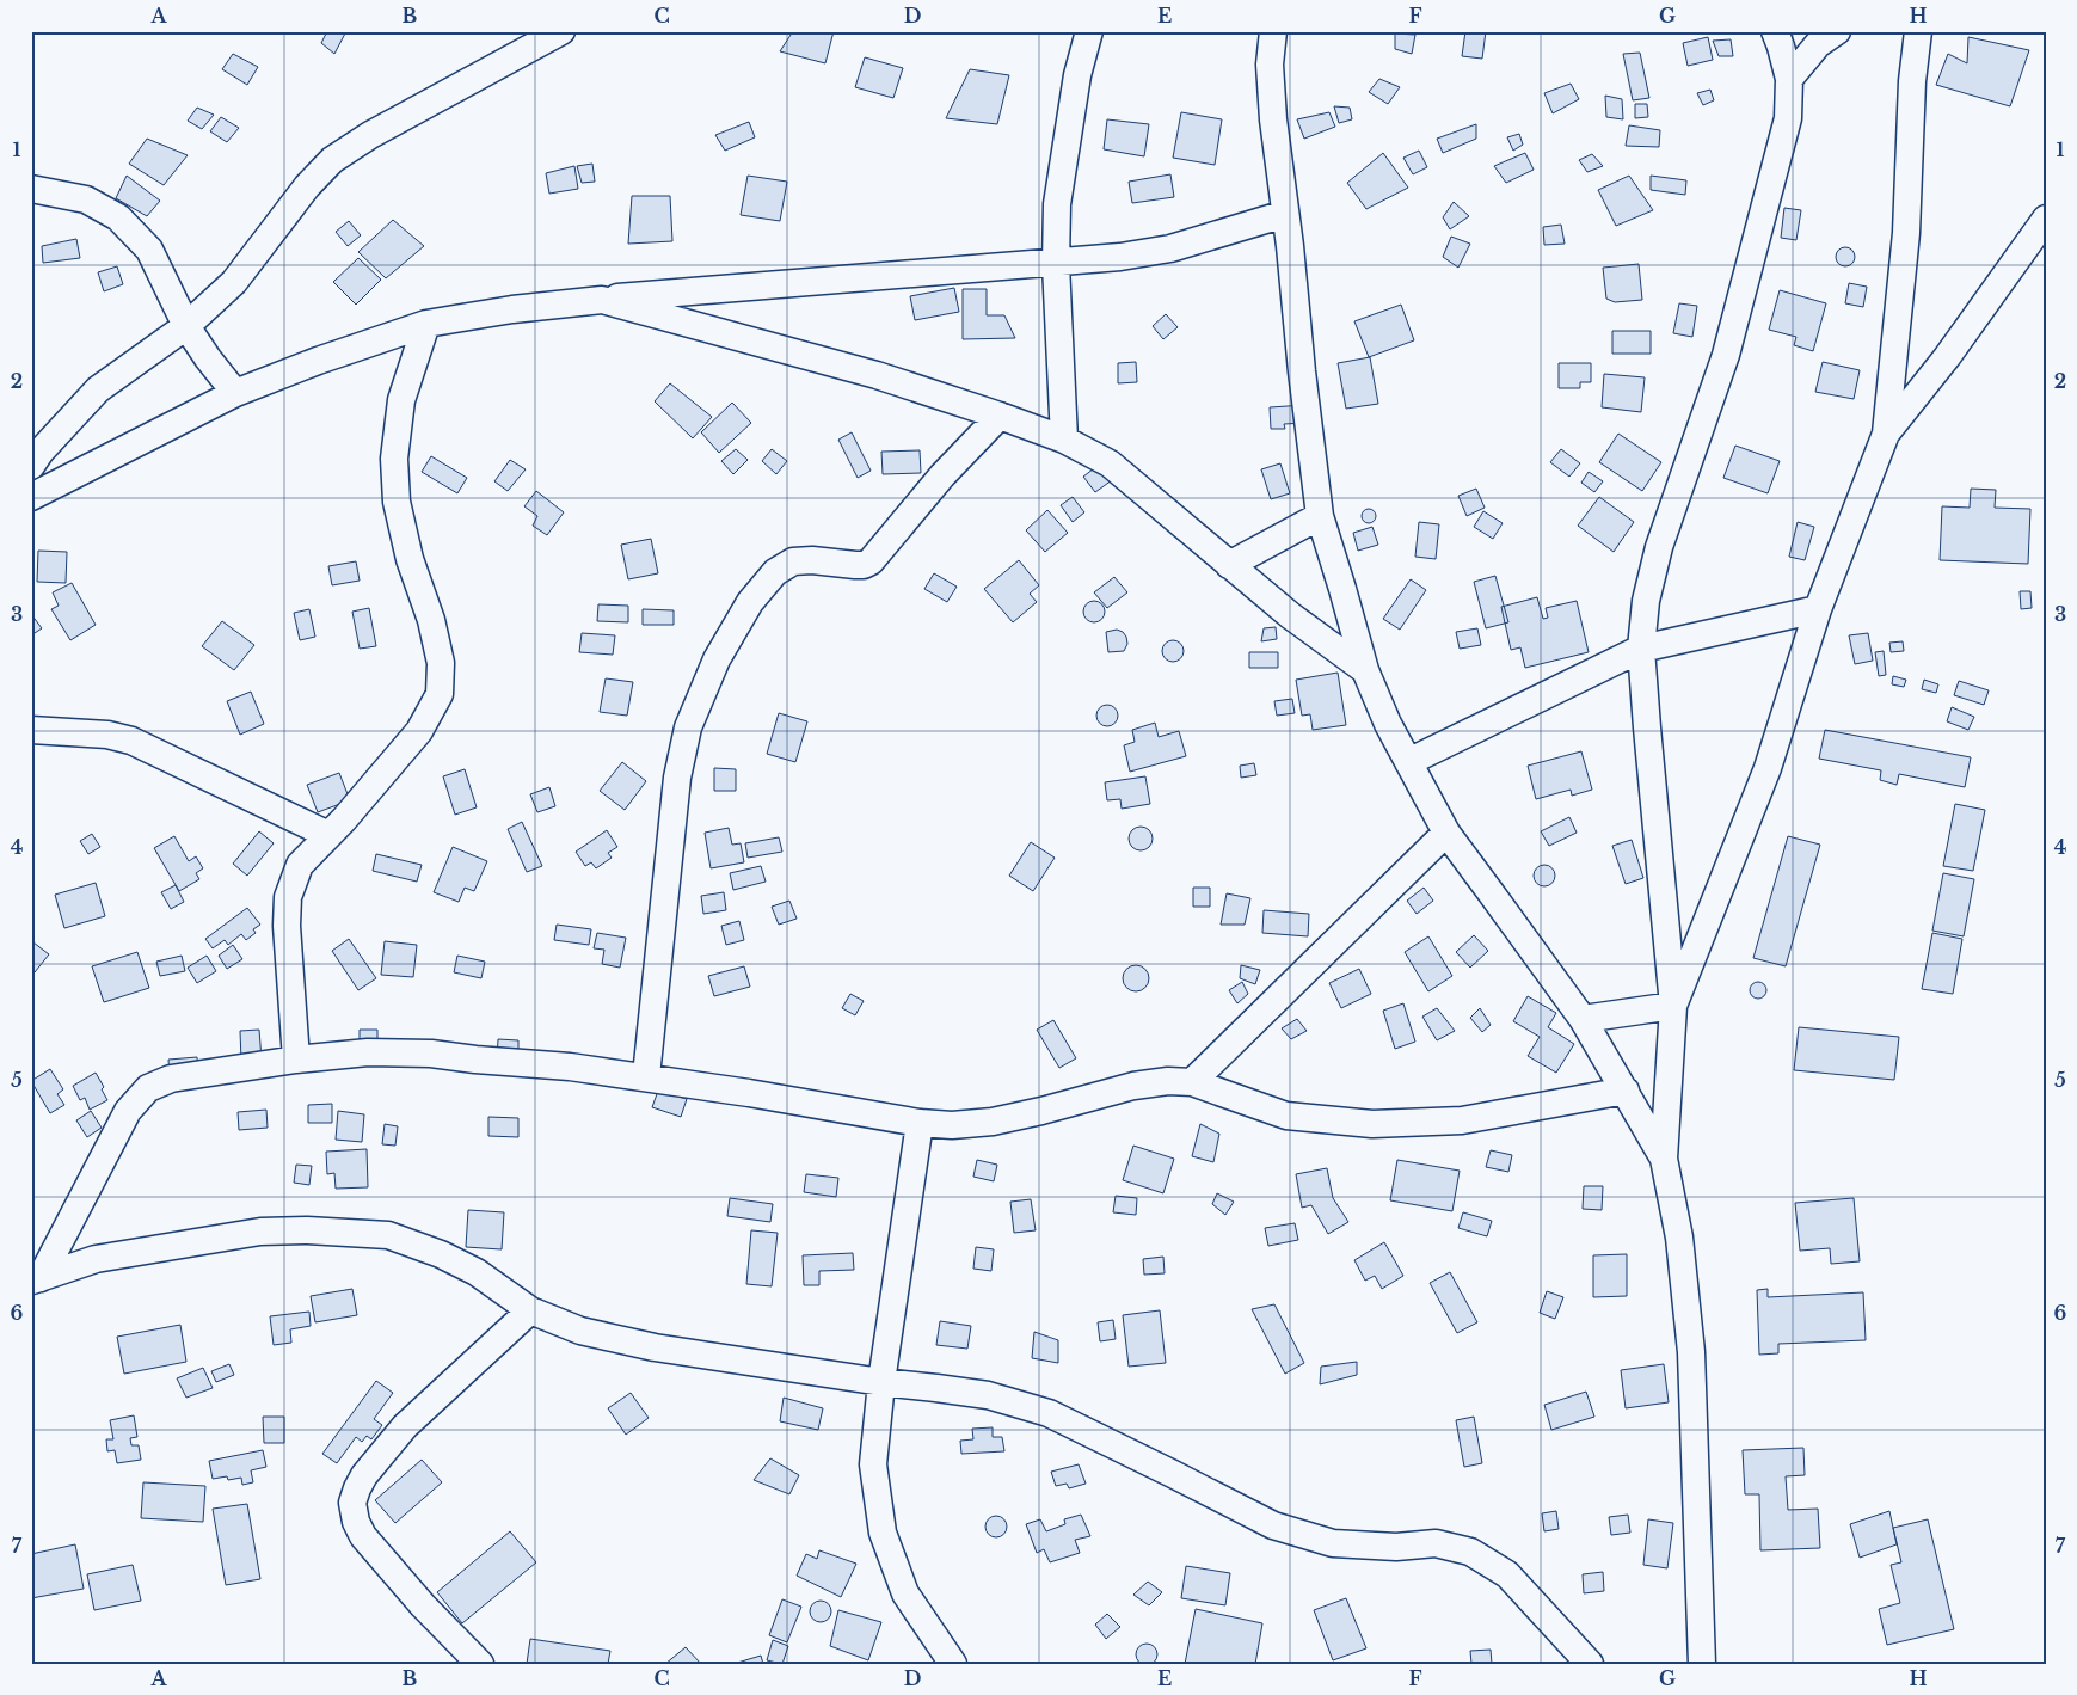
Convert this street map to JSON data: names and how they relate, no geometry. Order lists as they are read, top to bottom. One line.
{"grid":{"columns":["A","B","C","D","E","F","G","H"],"rows":["1","2","3","4","5","6","7"]}}
